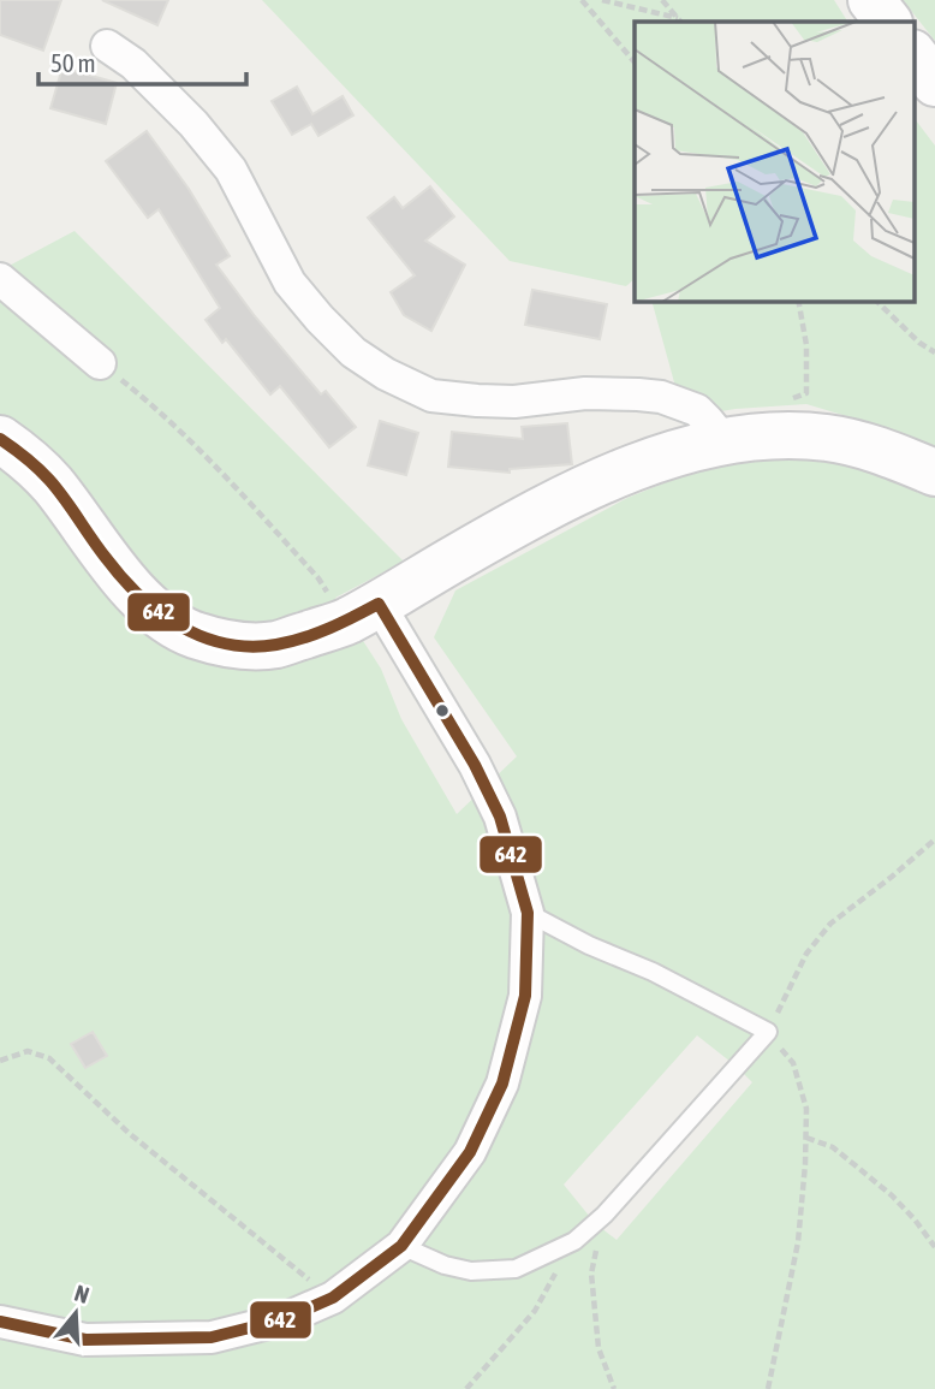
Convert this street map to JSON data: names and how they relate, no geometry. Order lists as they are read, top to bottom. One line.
{"lines":["transit line 642"],"scale_bar":"50 m","north":"top"}
